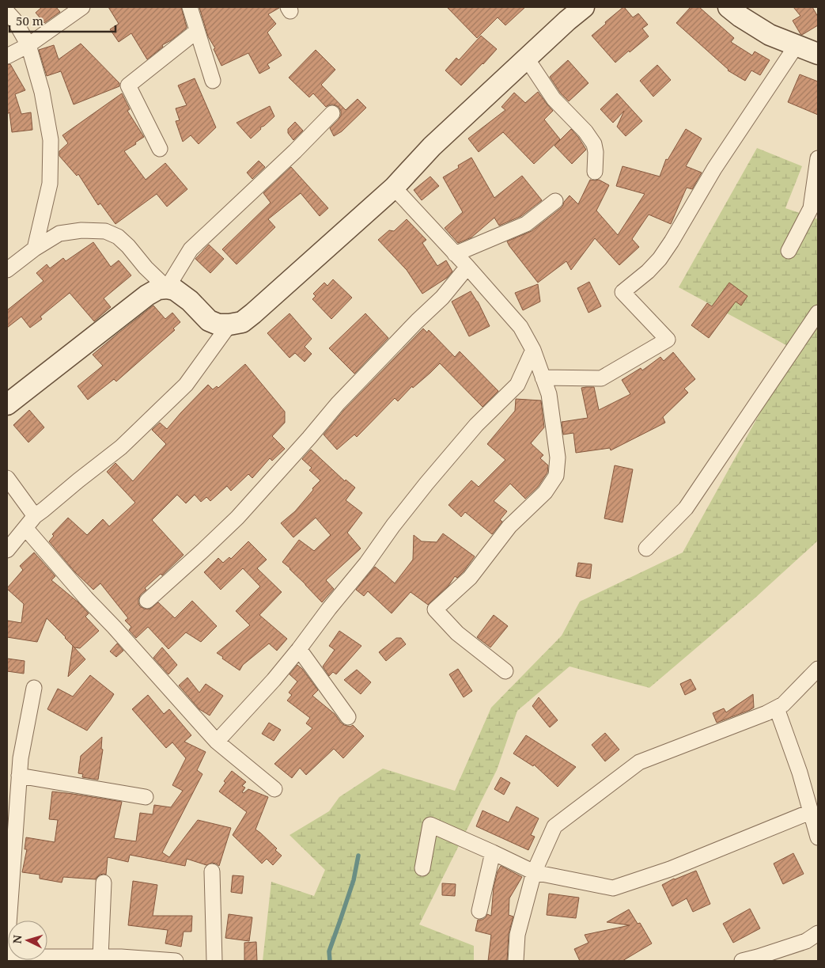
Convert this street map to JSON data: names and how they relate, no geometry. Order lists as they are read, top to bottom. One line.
{"scale_bar":"50 m","north":"left"}
